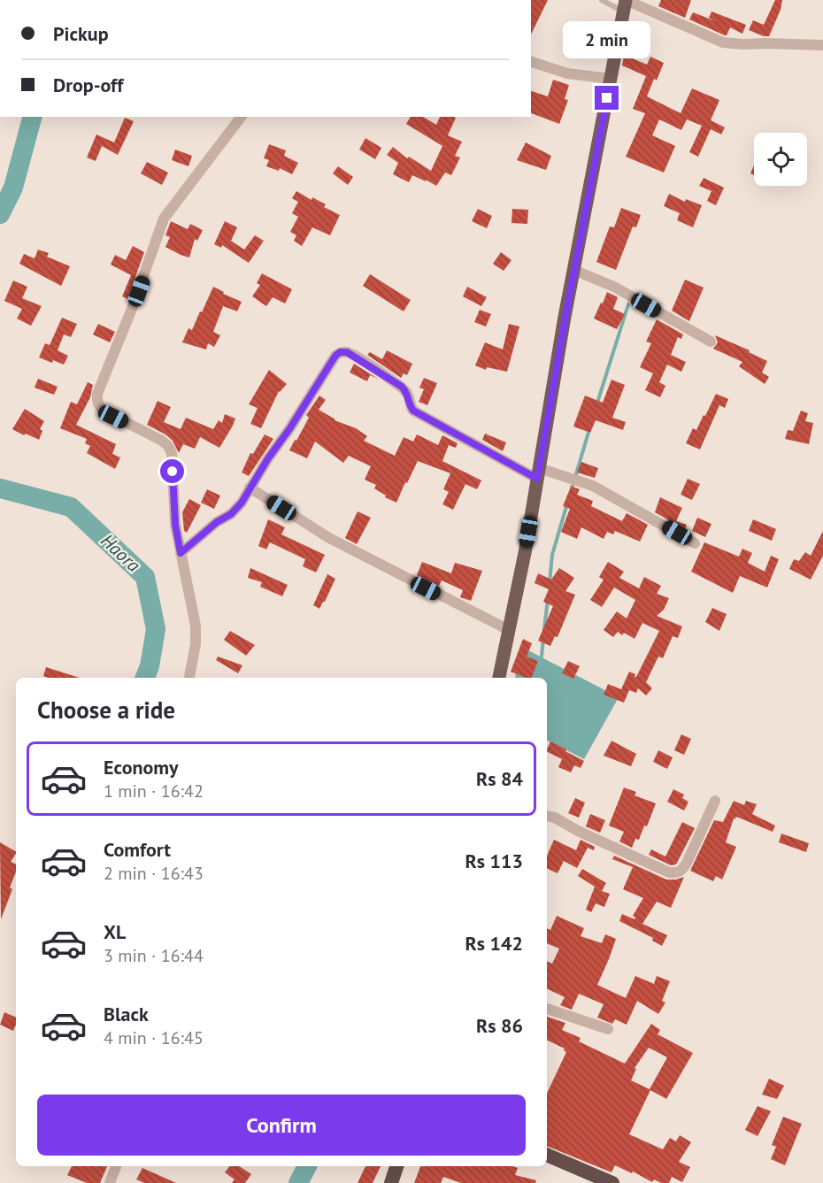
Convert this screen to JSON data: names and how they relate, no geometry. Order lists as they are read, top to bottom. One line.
{"water":["Haora"],"page":{"banner":["Pickup","Drop-off"],"bubble":"2 min","heading":"Choose a ride","list":[{"name":"Economy","note":"1 min · 16:42","value":"Rs 84"},{"name":"Comfort","note":"2 min · 16:43","value":"Rs 113"},{"name":"XL","note":"3 min · 16:44","value":"Rs 142"},{"name":"Black","note":"4 min · 16:45","value":"Rs 86"}],"buttons":"Confirm"}}
